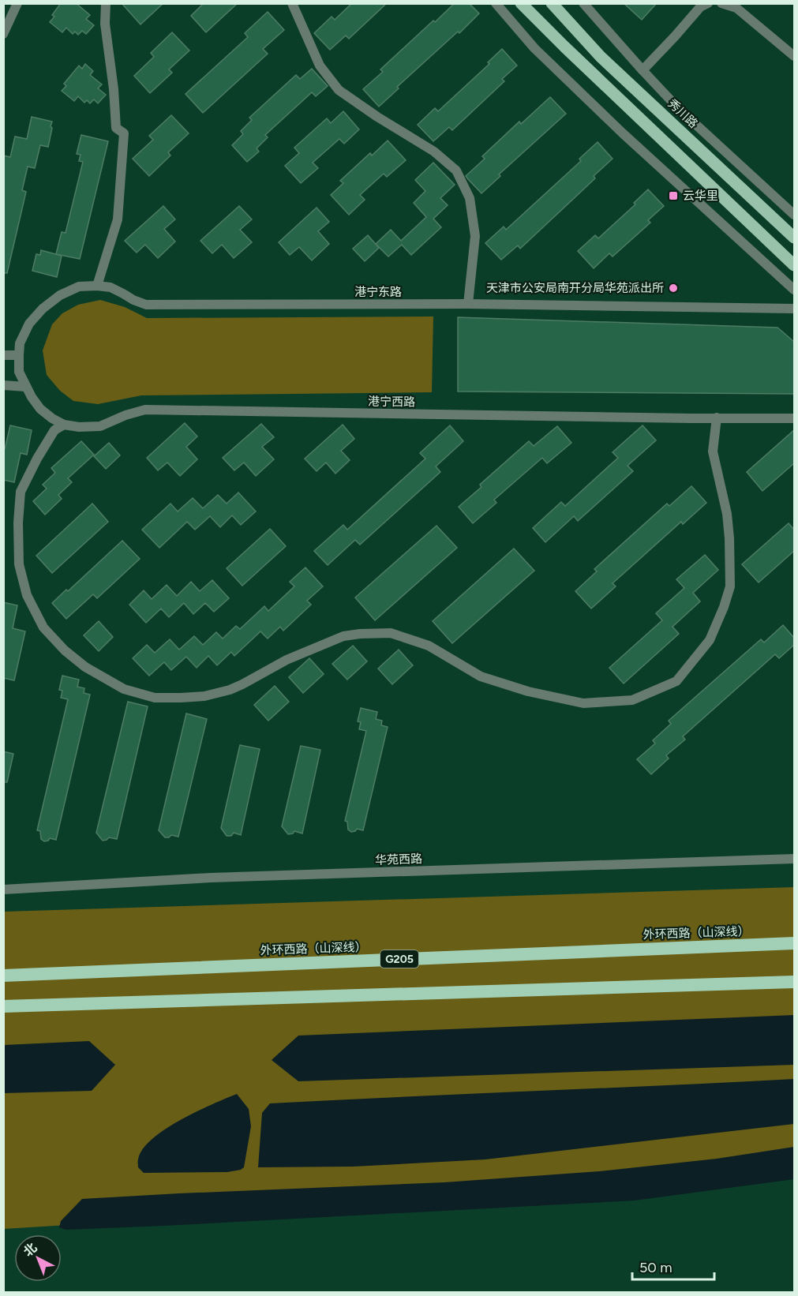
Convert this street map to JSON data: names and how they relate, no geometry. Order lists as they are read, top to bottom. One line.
{"streets":{"highway":["外环西路（山深线）","G205"],"main road":["秀川路"],"street":["港宁东路","港宁西路","华苑西路"]},"crossings":[["港宁东路","港宁西路"]],"places":{"transit":["云华里"],"other":["天津市公安局南开分局华苑派出所"]},"scale_bar":"50 m","north":"top left"}
